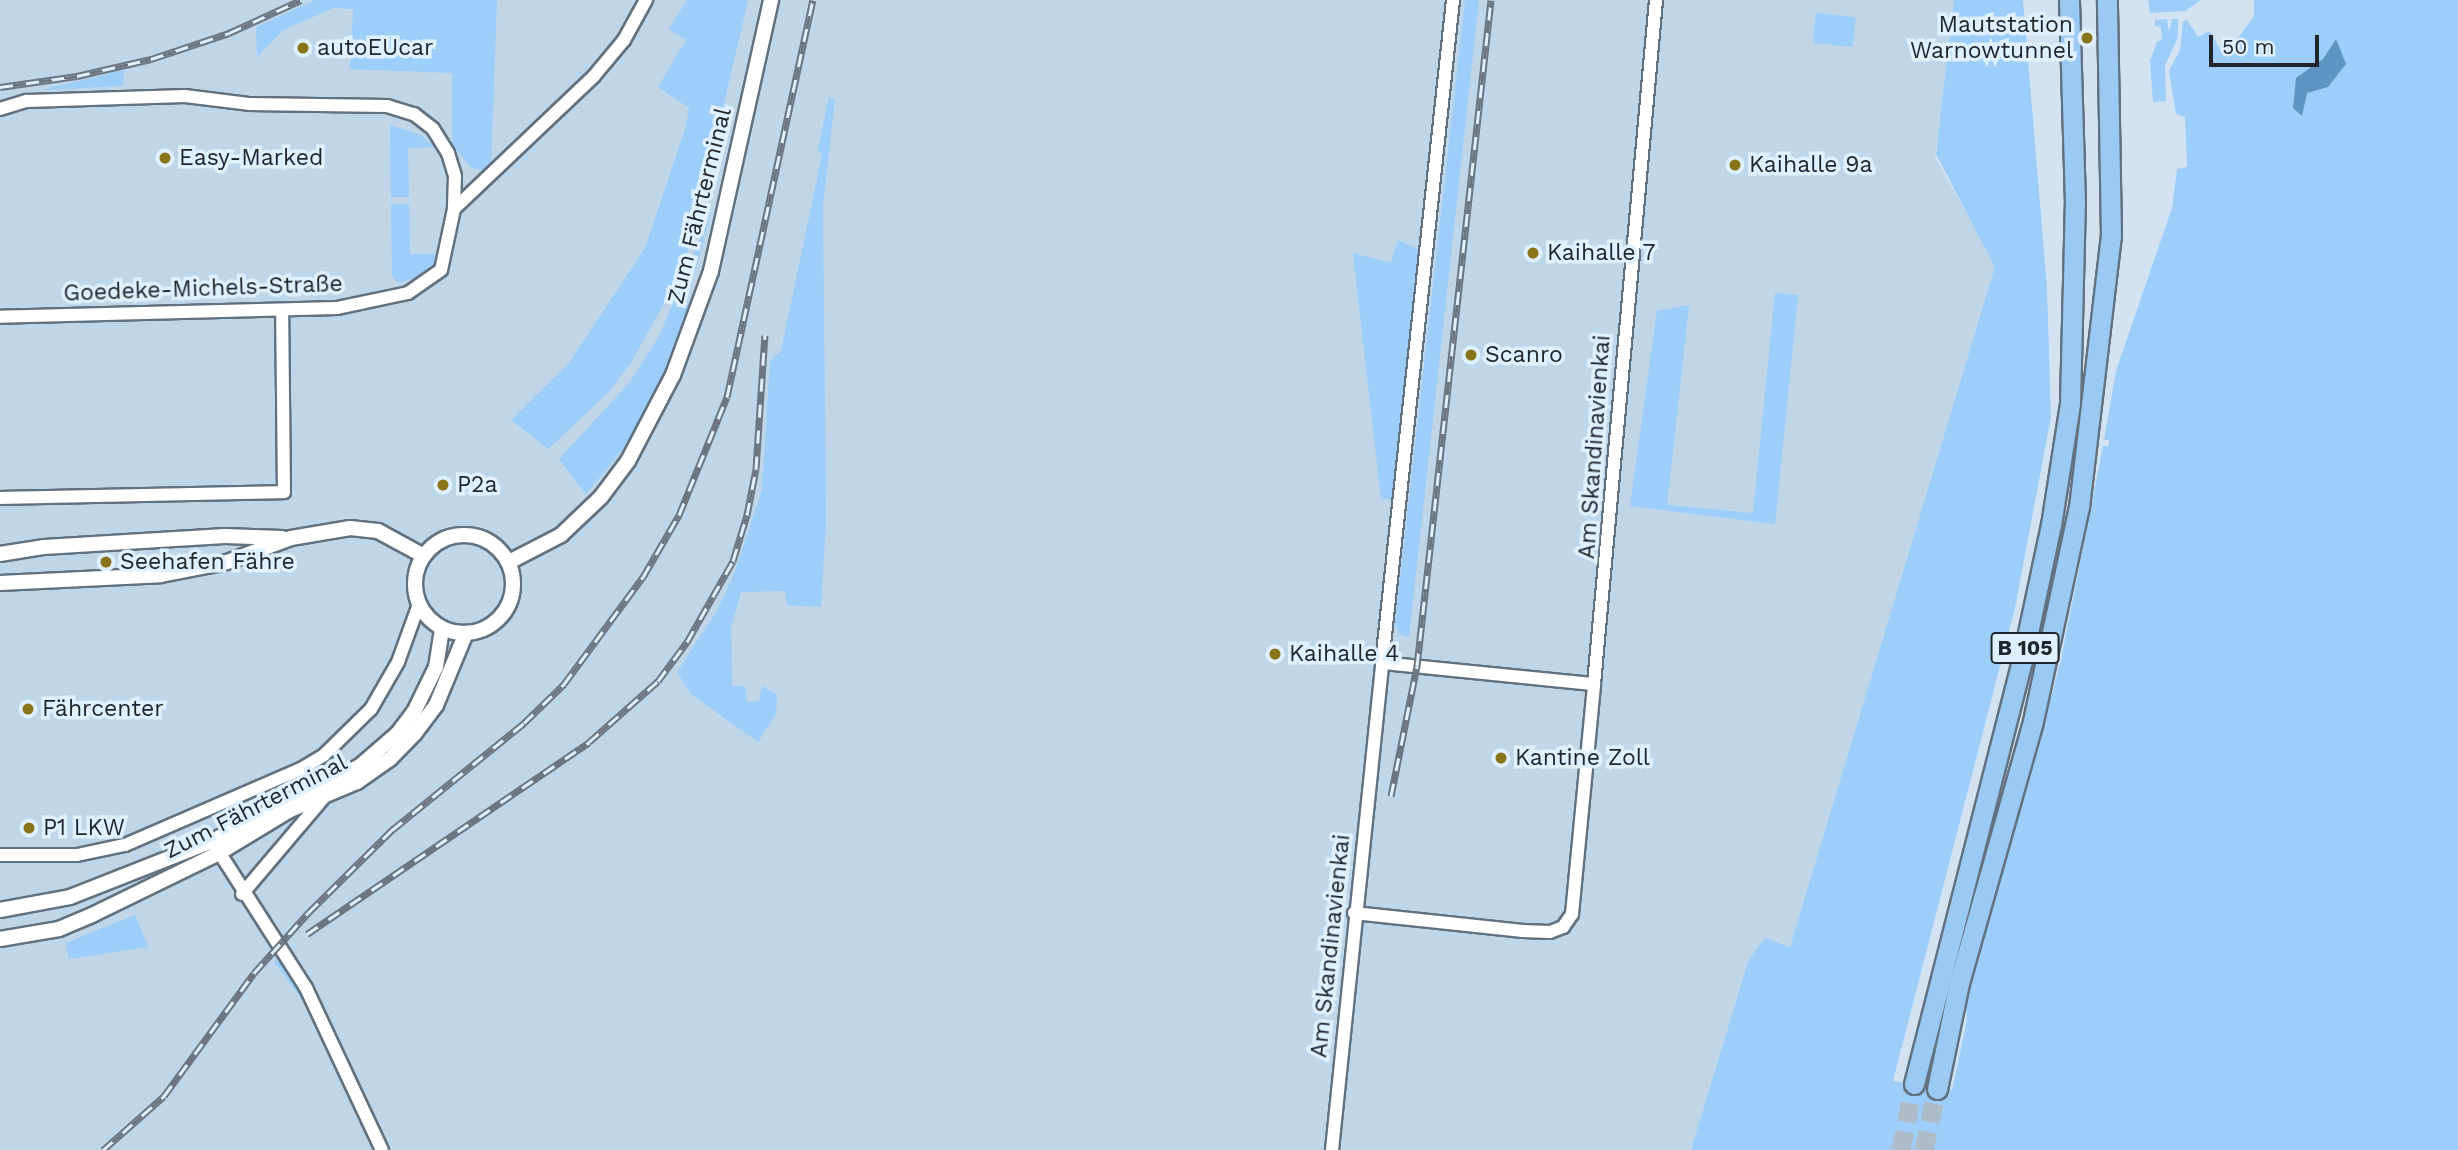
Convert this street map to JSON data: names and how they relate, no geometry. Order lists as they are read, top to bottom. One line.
{"streets":{"highway":["B 105"],"street":["Zum Fährterminal","Goedeke-Michels-Straße","Am Skandinavienkai"]},"places":["Mautstation Warnowtunnel","autoEUcar","Easy-Marked","Kaihalle 9a","Kaihalle 7","Scanro","P2a","Seehafen Fähre","Kaihalle 4","Fährcenter","Kantine Zoll","P1 LKW"],"scale_bar":"50 m"}
